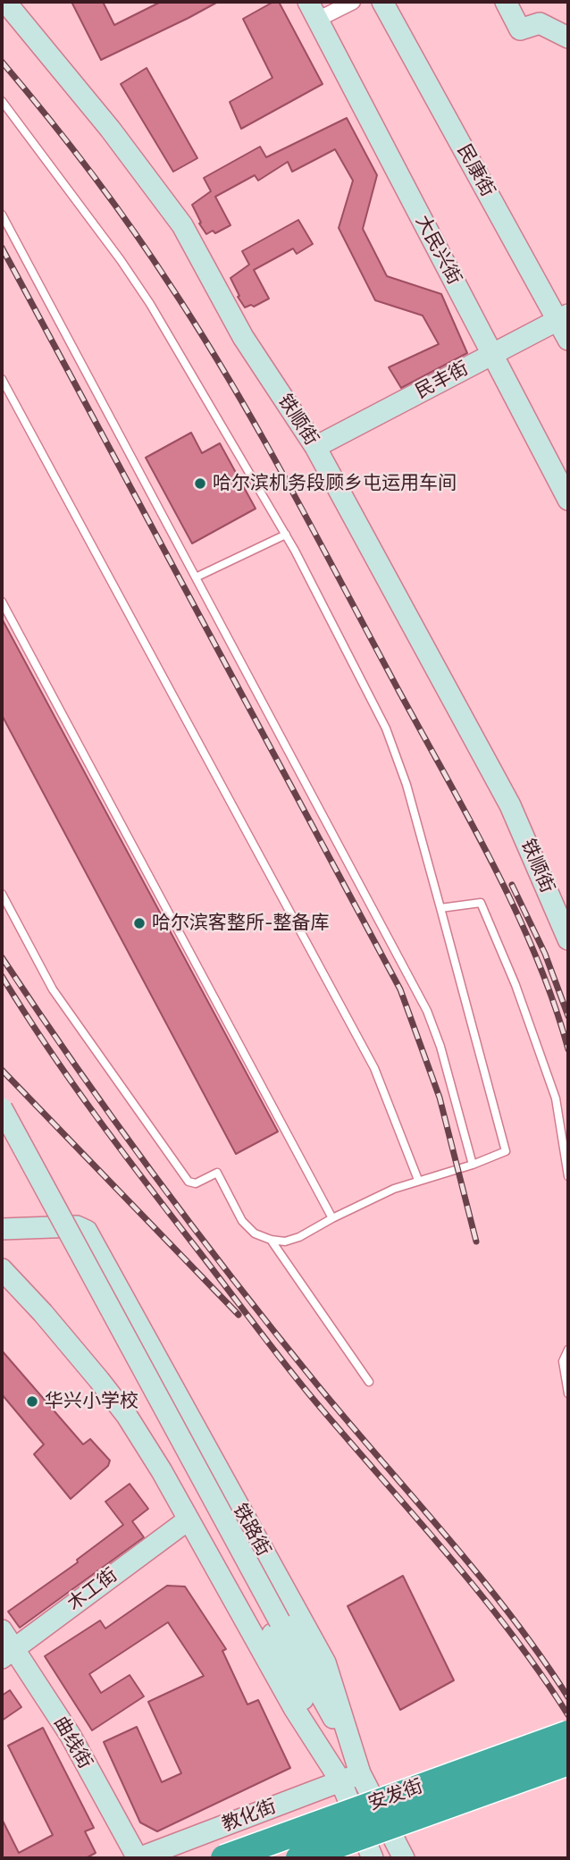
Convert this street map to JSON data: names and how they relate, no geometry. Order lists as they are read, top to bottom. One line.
{"streets":{"highway":["安发街"],"main road":["民康街","大民兴街","民丰街","铁顺街","铁路街","木工街","曲线街","教化街"]},"crossings":[["民康街","民丰街"],["大民兴街","民丰街"],["民丰街","铁顺街"],["铁路街","教化街"],["木工街","曲线街"],["曲线街","教化街"]],"places":["哈尔滨机务段顾乡屯运用车间","哈尔滨客整所-整备库","华兴小学校"]}
